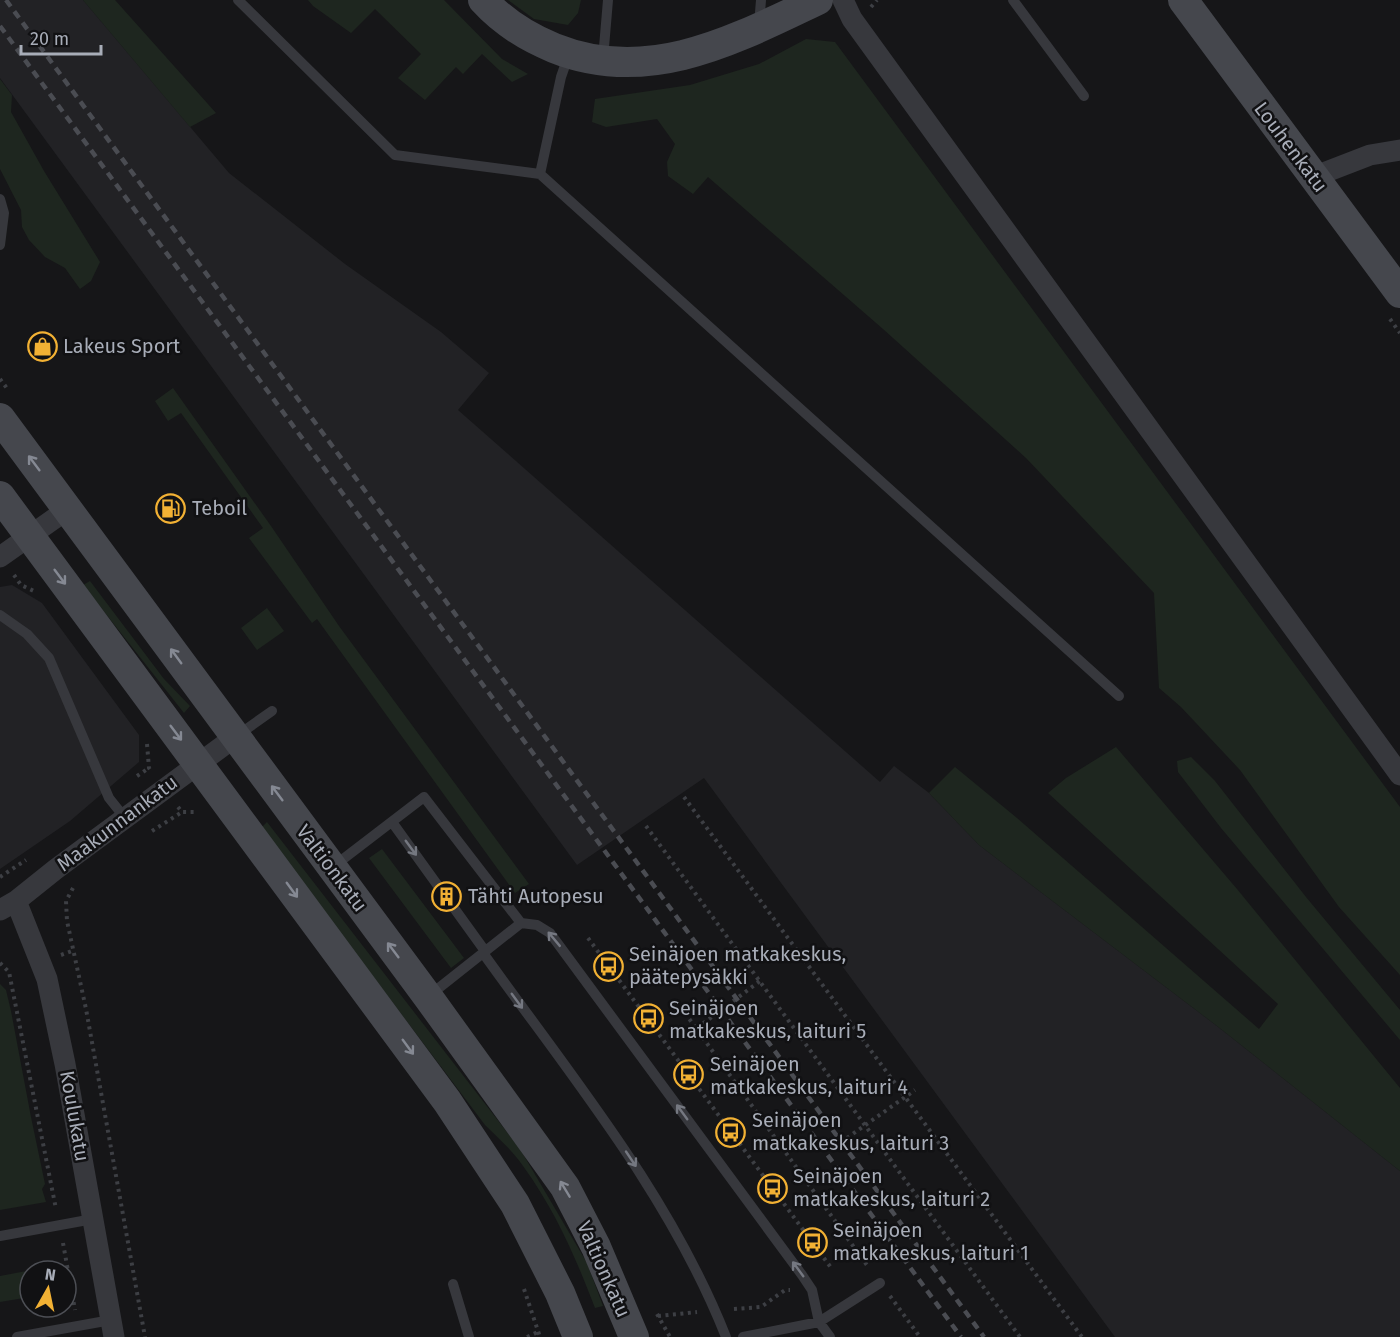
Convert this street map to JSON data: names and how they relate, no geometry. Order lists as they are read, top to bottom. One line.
{"streets":{"main road":["Louhenkatu","Valtionkatu"],"street":["Maakunnankatu","Koulukatu"]},"crossings":[["Maakunnankatu","Valtionkatu"],["Maakunnankatu","Koulukatu"]],"places":{"shop":["Lakeus Sport"],"fuel station":["Teboil"],"building":["Tähti Autopesu"],"bus stop":["Seinäjoen matkakeskus, päätepysäkki","Seinäjoen matkakeskus, laituri 5","Seinäjoen matkakeskus, laituri 4","Seinäjoen matkakeskus, laituri 3","Seinäjoen matkakeskus, laituri 2","Seinäjoen matkakeskus, laituri 1"]},"scale_bar":"20 m","north":"top"}
